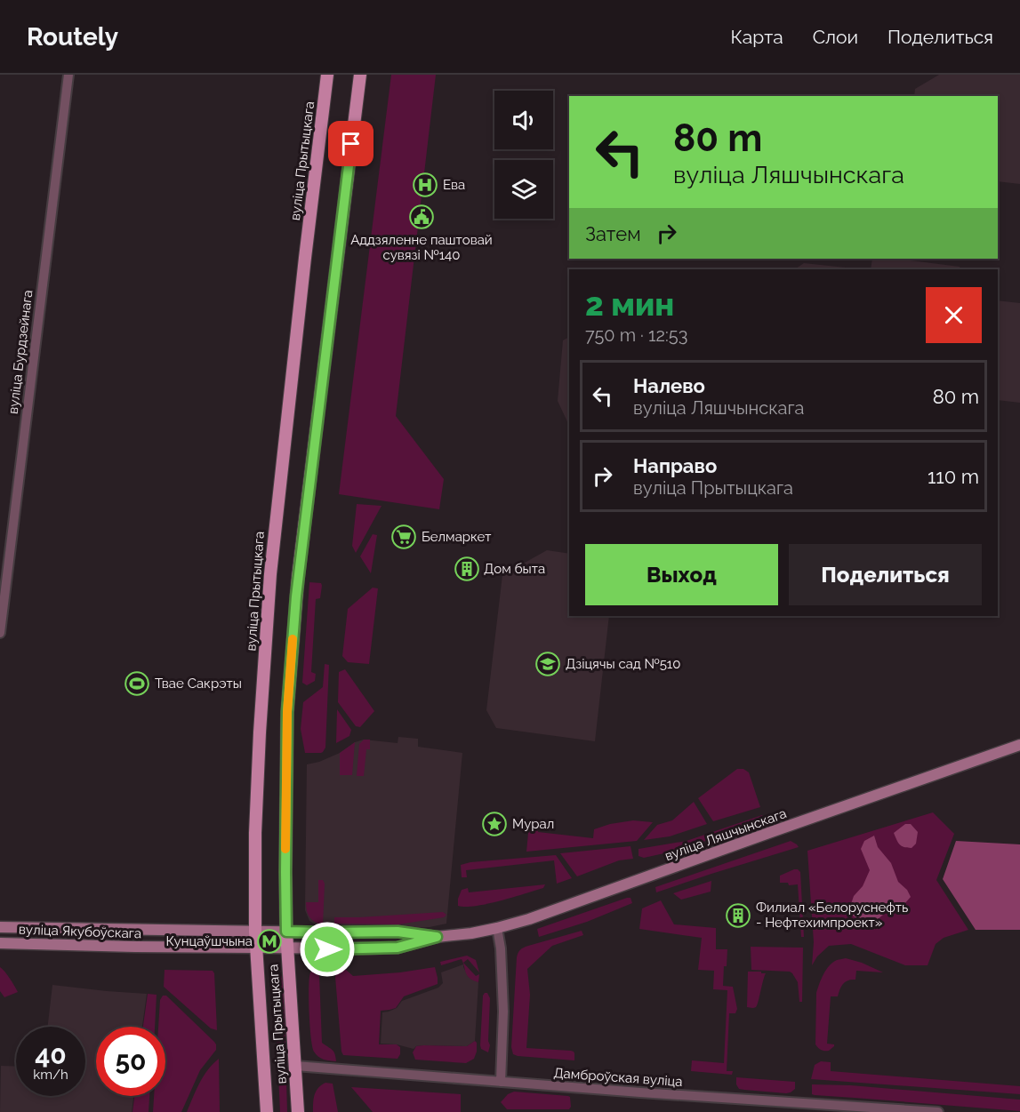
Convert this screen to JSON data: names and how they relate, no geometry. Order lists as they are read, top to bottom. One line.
{"streets":{"main road":["вуліца Прытыцкага","вуліца Ляшчынскага","вуліца Якубоўскага"],"street":["вуліца Бурдзейнага","Дамброўская вуліца"]},"crossings":[["вуліца Прытыцкага","вуліца Ляшчынскага"],["вуліца Прытыцкага","вуліца Якубоўскага"],["вуліца Прытыцкага","Дамброўская вуліца"],["вуліца Ляшчынскага","вуліца Якубоўскага"]],"places":{"hospital":["Ева"],"public building":["Аддзяленне паштовай сувязі №140"],"supermarket":["Белмаркет"],"building":["Дом быта","Филиал «Белоруснефть - Нефтехимпроект»"],"school or university":["Дзіцячы сад №510"],"sports":["Твае Сакрэты"],"place":["Мурал"],"metro station":["Кунцаўшчына"]},"page":{"header":"Routely","nav":["Карта","Слои","Поделиться"],"turn":["80 m","вуліца Ляшчынскага"],"then":"Затем","heading":["2 мин","750 m · 12:53"],"list":[{"name":"Налево","note":"вуліца Ляшчынскага","value":"80 m"},{"name":"Направо","note":"вуліца Прытыцкага","value":"110 m"}],"buttons":["Выход","Поделиться"],"speed":"40 km/h","limit":"50"}}
